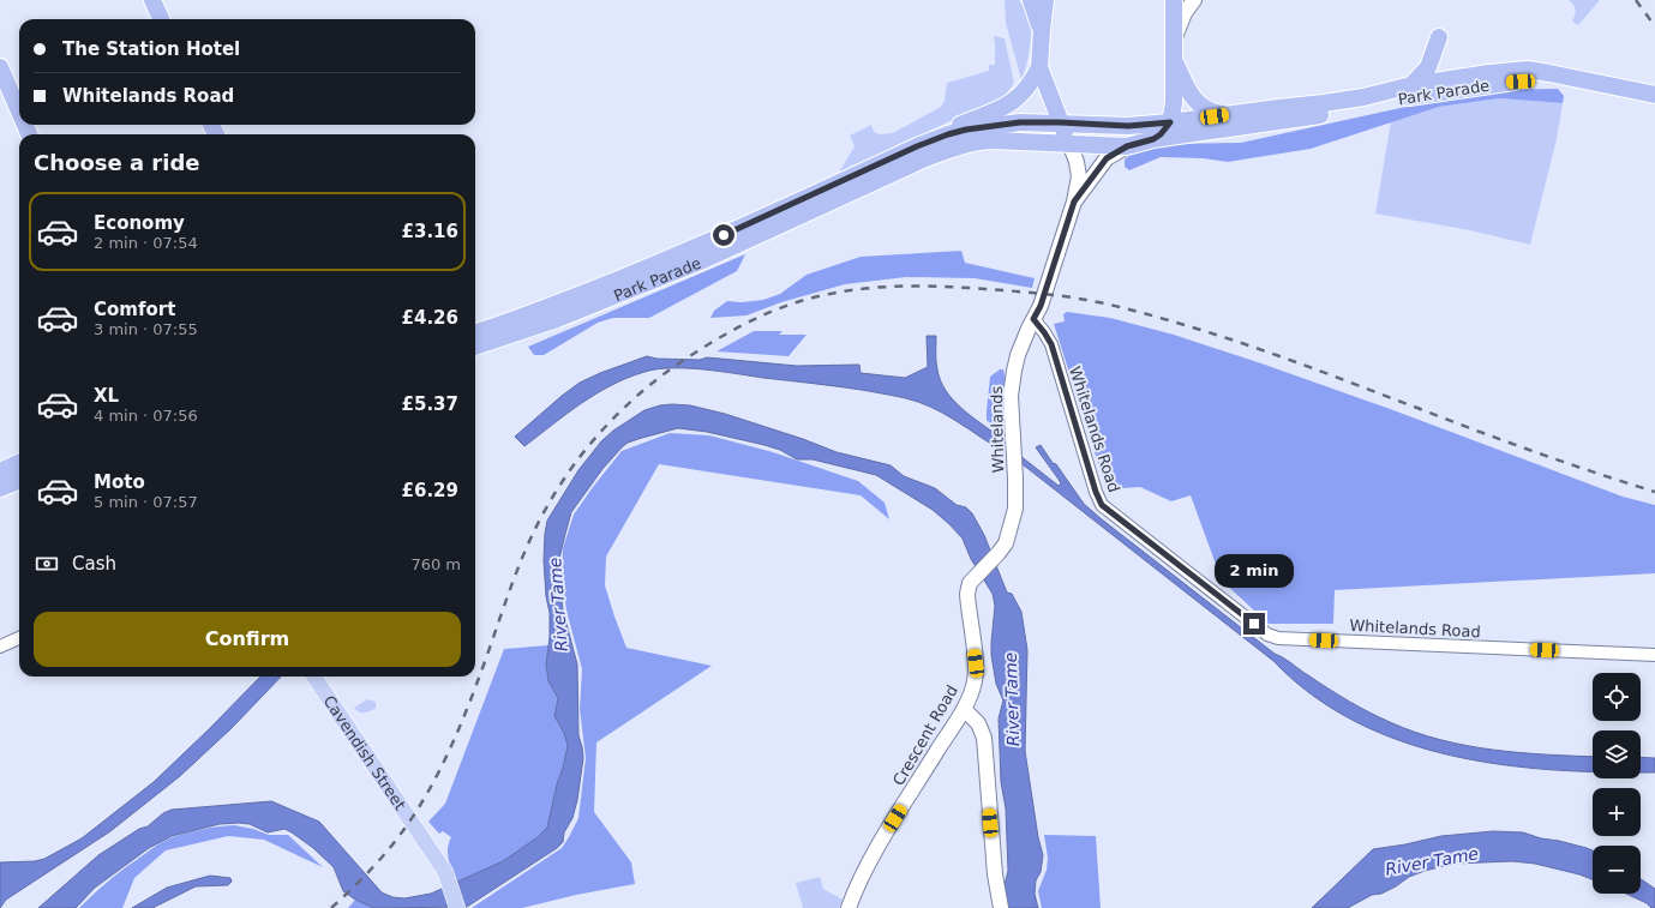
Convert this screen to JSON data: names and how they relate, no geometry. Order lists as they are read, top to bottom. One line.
{"streets":{"highway":["Park Parade"],"main road":["Whitelands","Crescent Road","Cavendish Street"],"street":["Whitelands Road"]},"crossings":[["Park Parade","Whitelands"],["Whitelands","Whitelands Road"],["Whitelands","Crescent Road"]],"water":["River Tame"],"page":{"banner":["The Station Hotel","Whitelands Road"],"heading":"Choose a ride","list":[{"name":"Economy","note":"2 min · 07:54","value":"£3.16"},{"name":"Comfort","note":"3 min · 07:55","value":"£4.26"},{"name":"XL","note":"4 min · 07:56","value":"£5.37"},{"name":"Moto","note":"5 min · 07:57","value":"£6.29"}],"pay":["Cash","760 m"],"bubble":"2 min","buttons":"Confirm","map_buttons":["+","−"]}}
